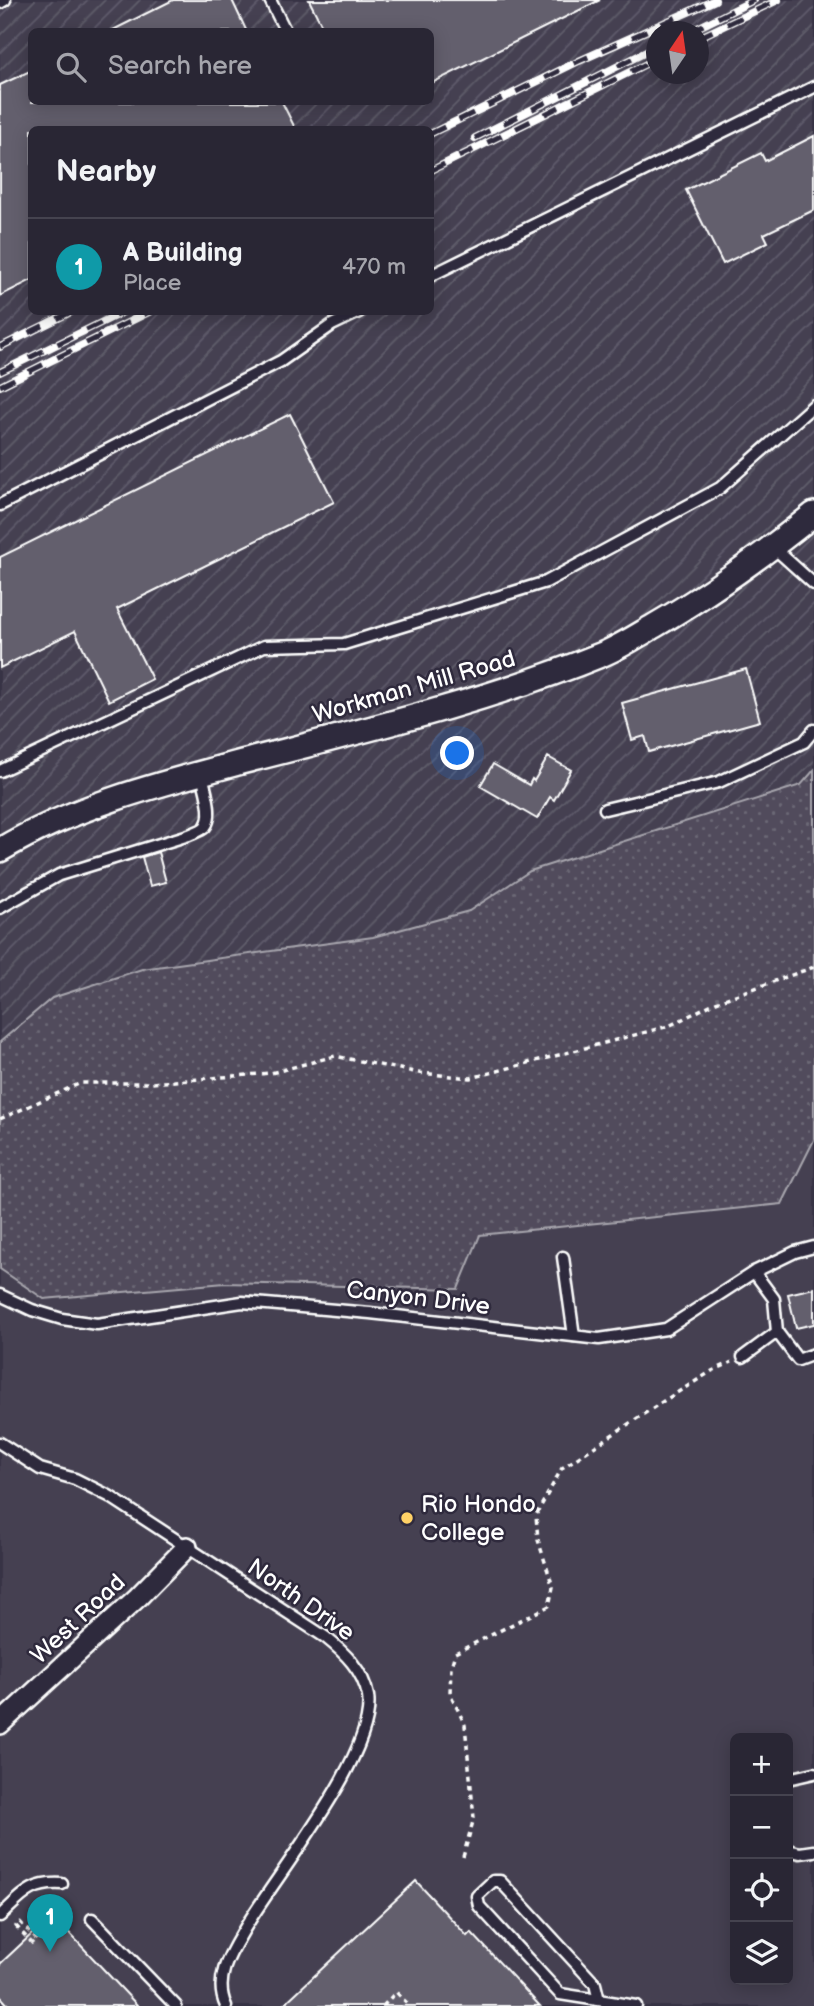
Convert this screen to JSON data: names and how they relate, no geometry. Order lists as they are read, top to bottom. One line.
{"streets":{"street":["Workman Mill Road","West Road"],"lane":["Canyon Drive","North Drive"]},"crossings":[["North Drive","West Road"]],"places":["Rio Hondo College"],"north":"top","page":{"search":"Search here","heading":"Nearby","list":[{"mark":"1","name":"A Building","note":"Place","value":"470 m"}],"map_buttons":["+","−"],"pins":"1"}}
